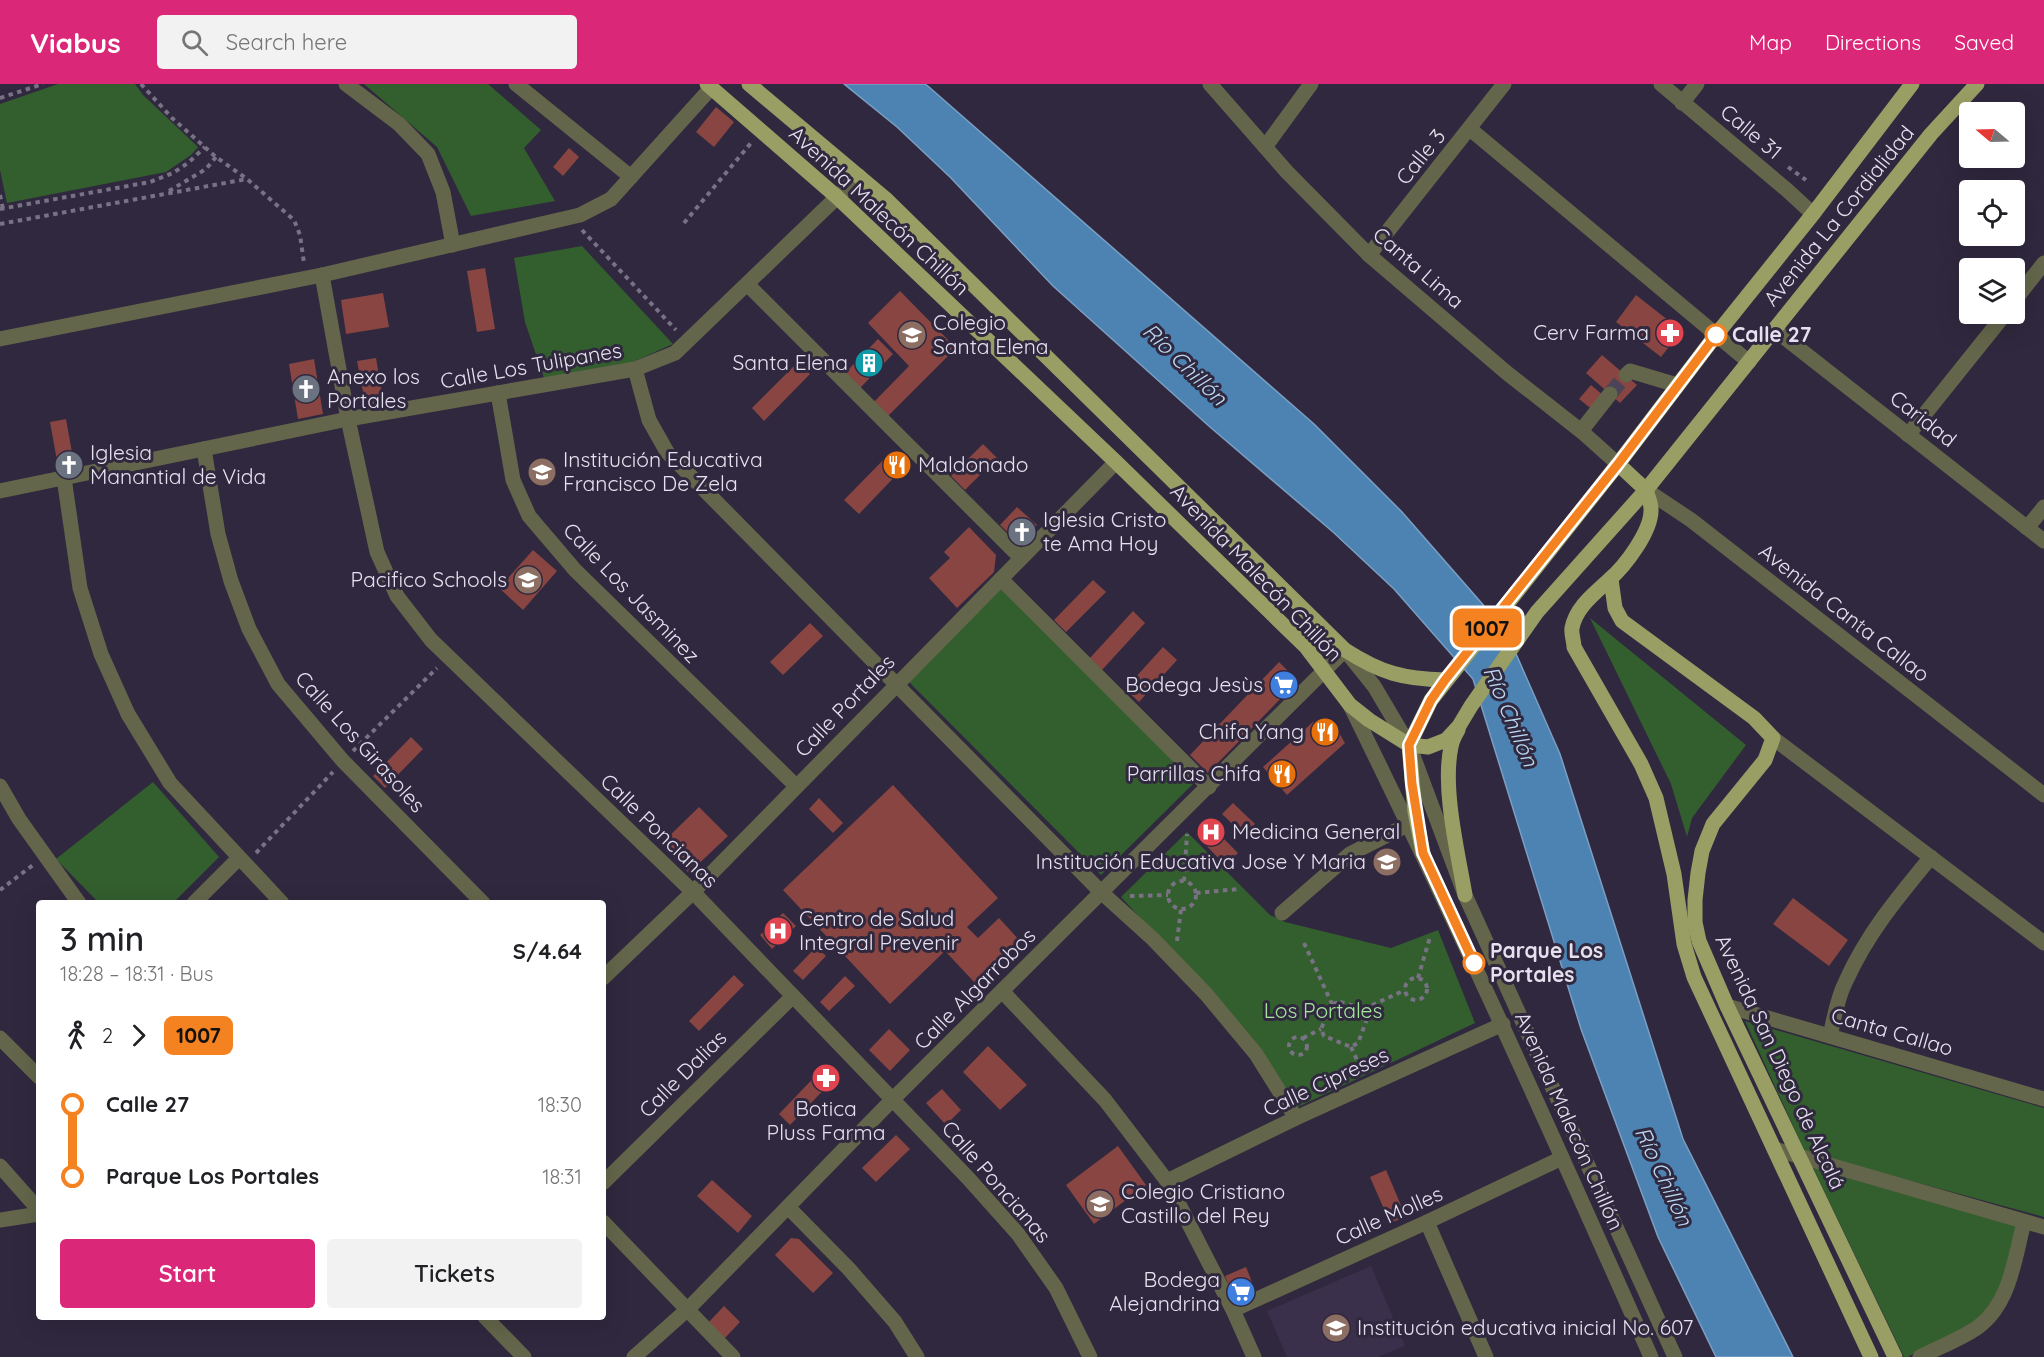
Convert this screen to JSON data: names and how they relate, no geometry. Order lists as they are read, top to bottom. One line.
{"streets":{"main road":["Avenida Malecón Chillón","Avenida La Cordialidad","Avenida Canta Callao","Avenida San Diego de Alcalá"],"street":["Calle 31","Calle 3","Canta Lima","Calle Los Tulipanes","Caridad","Calle Los Jasminez","Calle Portales","Calle Los Girasoles","Calle Poncianas","Calle Algarrobos","Canta Callao","Calle Dalias","Calle Cipreses","Calle Molles"]},"crossings":[["Calle 31","Avenida La Cordialidad"],["Calle 3","Canta Lima"],["Avenida Malecón Chillón","Avenida La Cordialidad"],["Avenida Malecón Chillón","Calle Los Tulipanes"],["Avenida Malecón Chillón","Calle Portales"],["Avenida Malecón Chillón","Calle Algarrobos"],["Avenida Malecón Chillón","Calle Cipreses"],["Avenida Malecón Chillón","Calle Molles"],["Avenida La Cordialidad","Canta Lima"],["Avenida La Cordialidad","Caridad"],["Avenida La Cordialidad","Avenida Canta Callao"],["Avenida La Cordialidad","Avenida San Diego de Alcalá"],["Canta Lima","Avenida Canta Callao"],["Calle Los Tulipanes","Calle Los Jasminez"],["Calle Los Tulipanes","Calle Los Girasoles"],["Calle Los Tulipanes","Calle Poncianas"],["Calle Los Jasminez","Calle Portales"],["Avenida Canta Callao","Avenida San Diego de Alcalá"],["Calle Portales","Calle Poncianas"],["Calle Poncianas","Calle Algarrobos"],["Calle Poncianas","Calle Dalias"],["Canta Callao","Avenida San Diego de Alcalá"]],"water":["Río Chillón"],"parks":["Los Portales"],"places":{"pharmacy":["Cerv Farma","Botica Pluss Farma"],"school or university":["Colegio Santa Elena","Institución Educativa Francisco De Zela","Pacifico Schools","Institución Educativa Jose Y Maria","Colegio Cristiano Castillo del Rey","Institución educativa inicial No. 607"],"other":["Calle 27","Parque Los Portales"],"building":["Santa Elena"],"church":["Anexo los Portales","Iglesia Manantial de Vida","Iglesia Cristo te Ama Hoy"],"restaurant":["Maldonado","Chifa Yang","Parrillas Chifa"],"supermarket":["Bodega Jesùs","Bodega Alejandrina"],"hospital":["Medicina General","Centro de Salud Integral Prevenir"]},"lines":["bus line 1007"],"north":"left","page":{"header":"Viabus","search":"Search here","nav":["Map","Directions","Saved"],"on_map":"1007","heading":["3 min","18:28 – 18:31 · Bus","S/4.64"],"legs":["2","1007"],"list":[{"name":"Calle 27","value":"18:30"},{"name":"Parque Los Portales","value":"18:31"}],"buttons":["Start","Tickets"]}}
